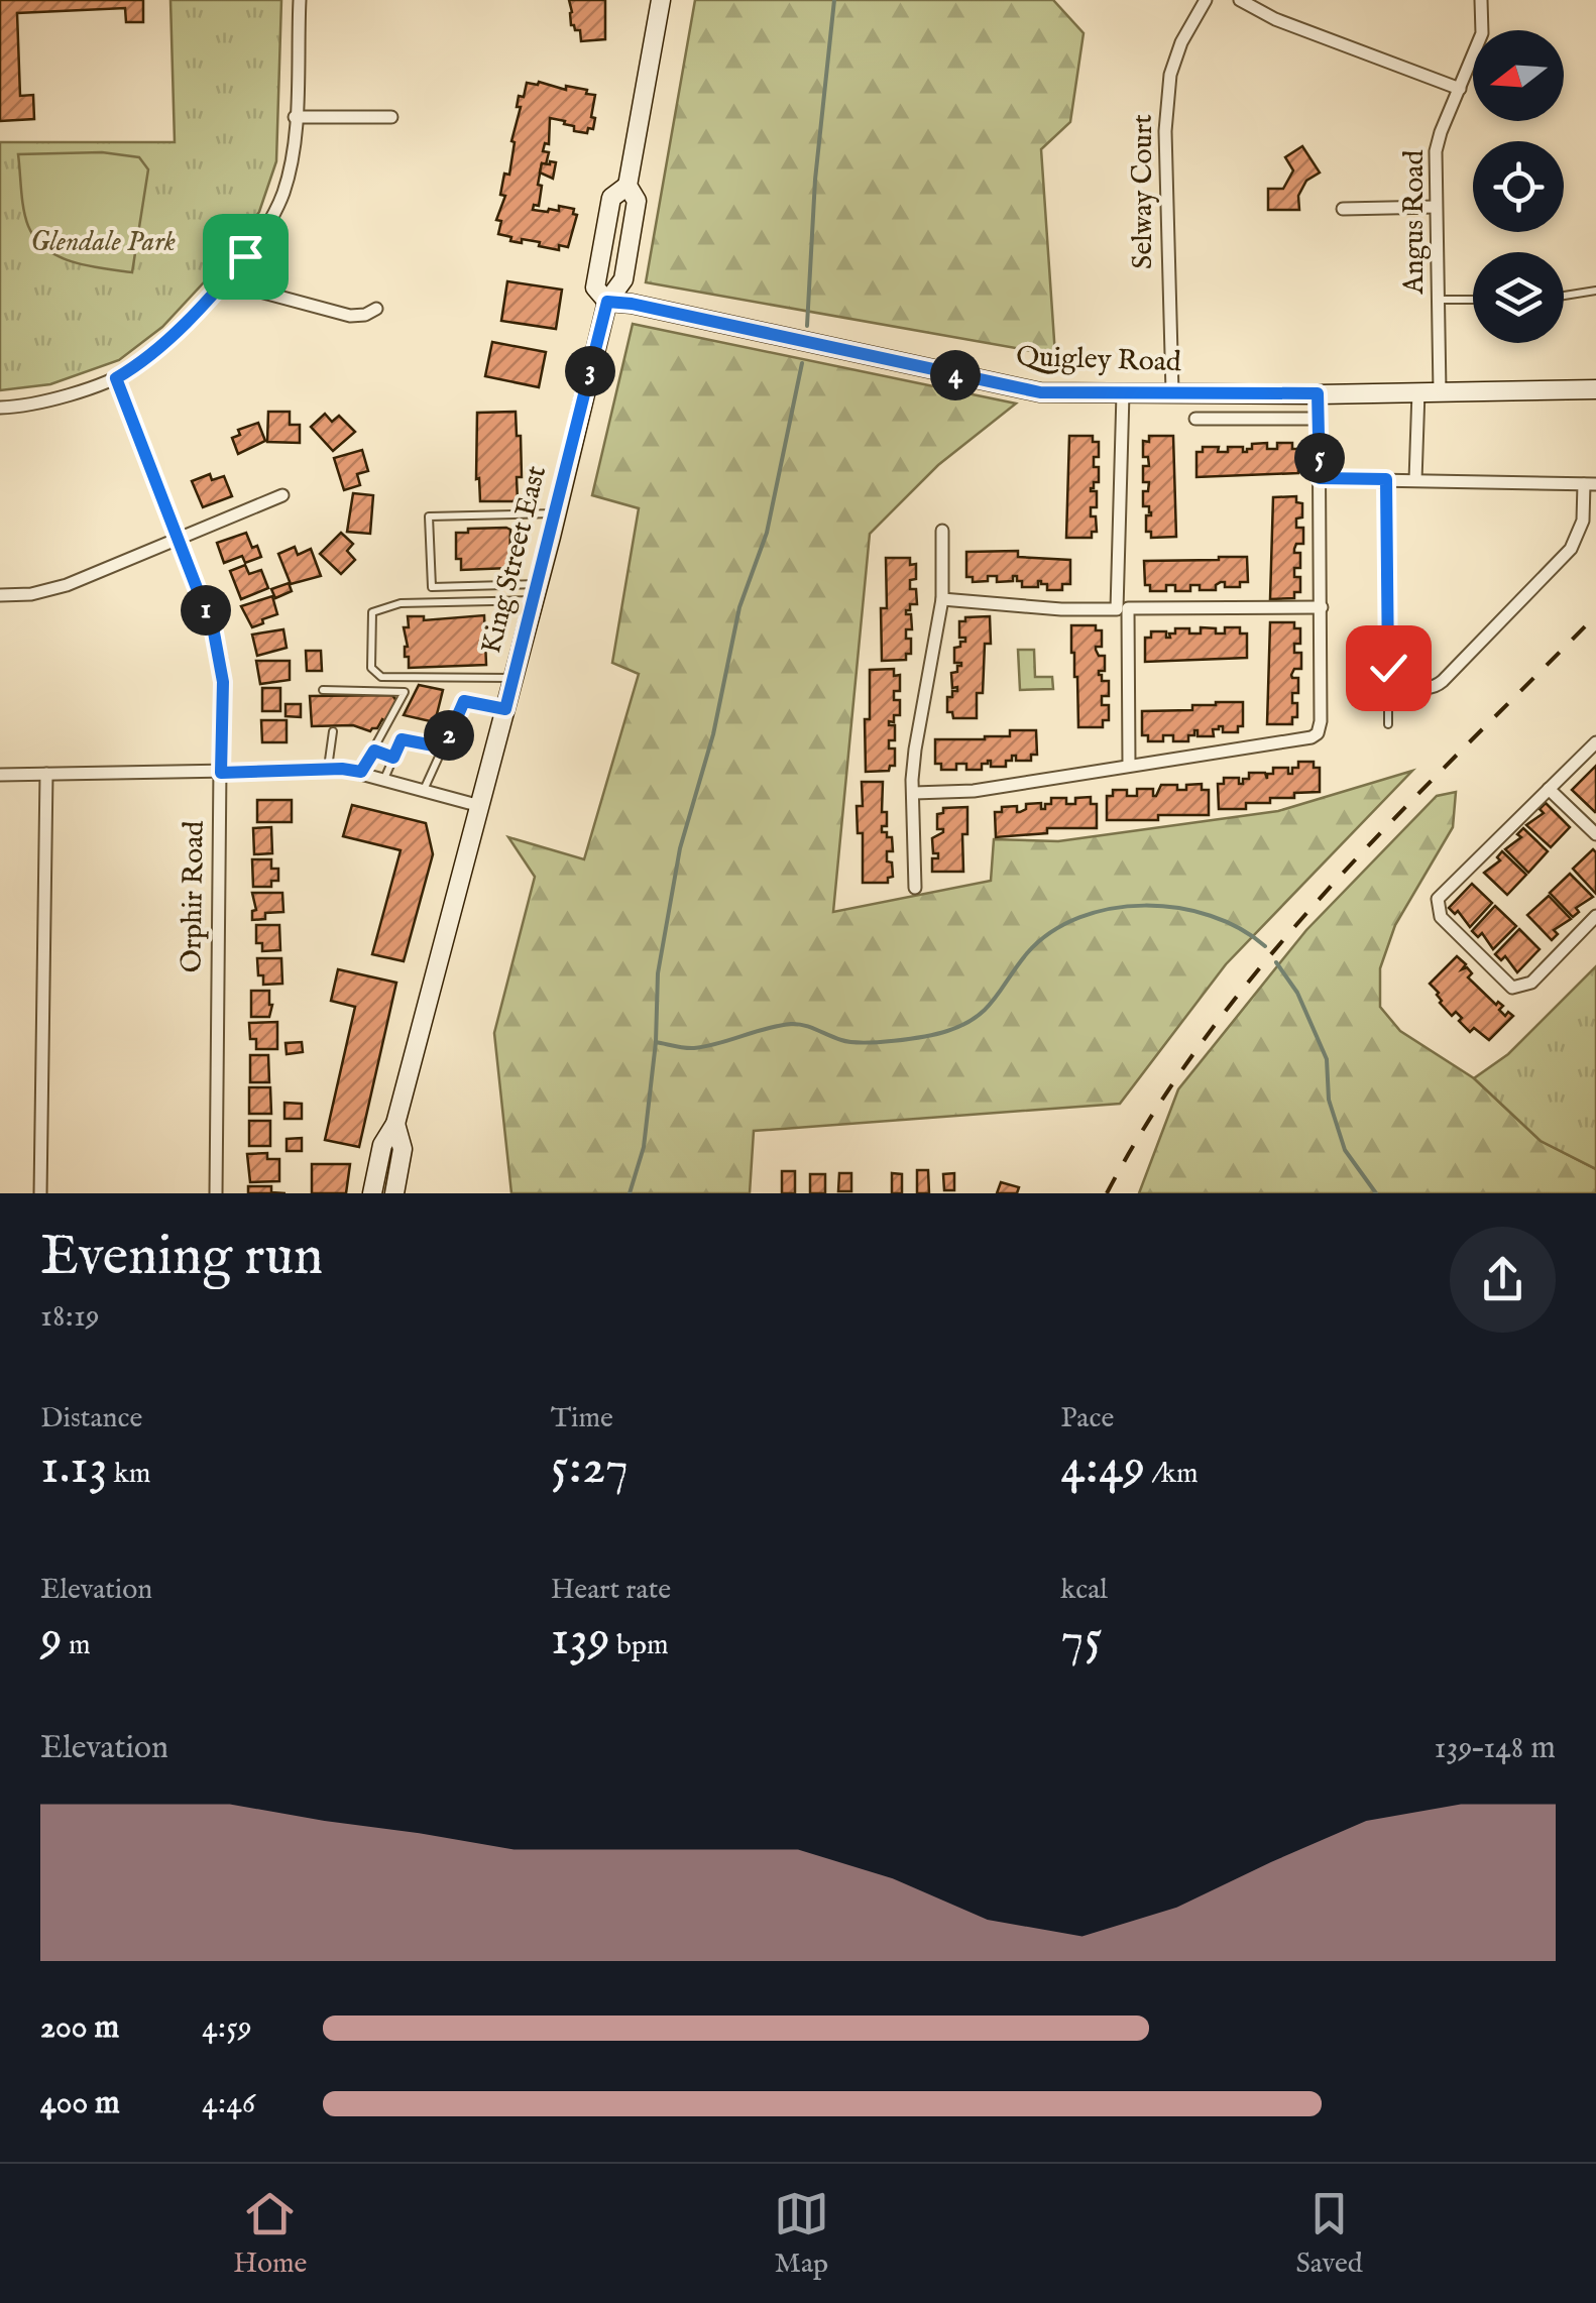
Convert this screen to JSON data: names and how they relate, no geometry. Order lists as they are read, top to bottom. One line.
{"streets":{"main road":["Quigley Road","King Street East"],"street":["Selway Court","Angus Road","Orphir Road"]},"crossings":[["Selway Court","Quigley Road"],["Angus Road","Quigley Road"],["Quigley Road","King Street East"]],"parks":["Glendale Park"],"north":"left","page":{"pins":["3","4","5","1","2"],"heading":["Evening run","18:19"],"stats":[["Distance","1.13 km"],["Time","5:27"],["Pace","4:49 /km"],["Elevation","9 m"],["Heart rate","139 bpm"],["kcal","75"]],"chart":["Elevation","139–148 m"],"list":[{"name":"200 m","note":"4:59"},{"name":"400 m","note":"4:46"}],"tabs":["Home","Map","Saved"]}}
